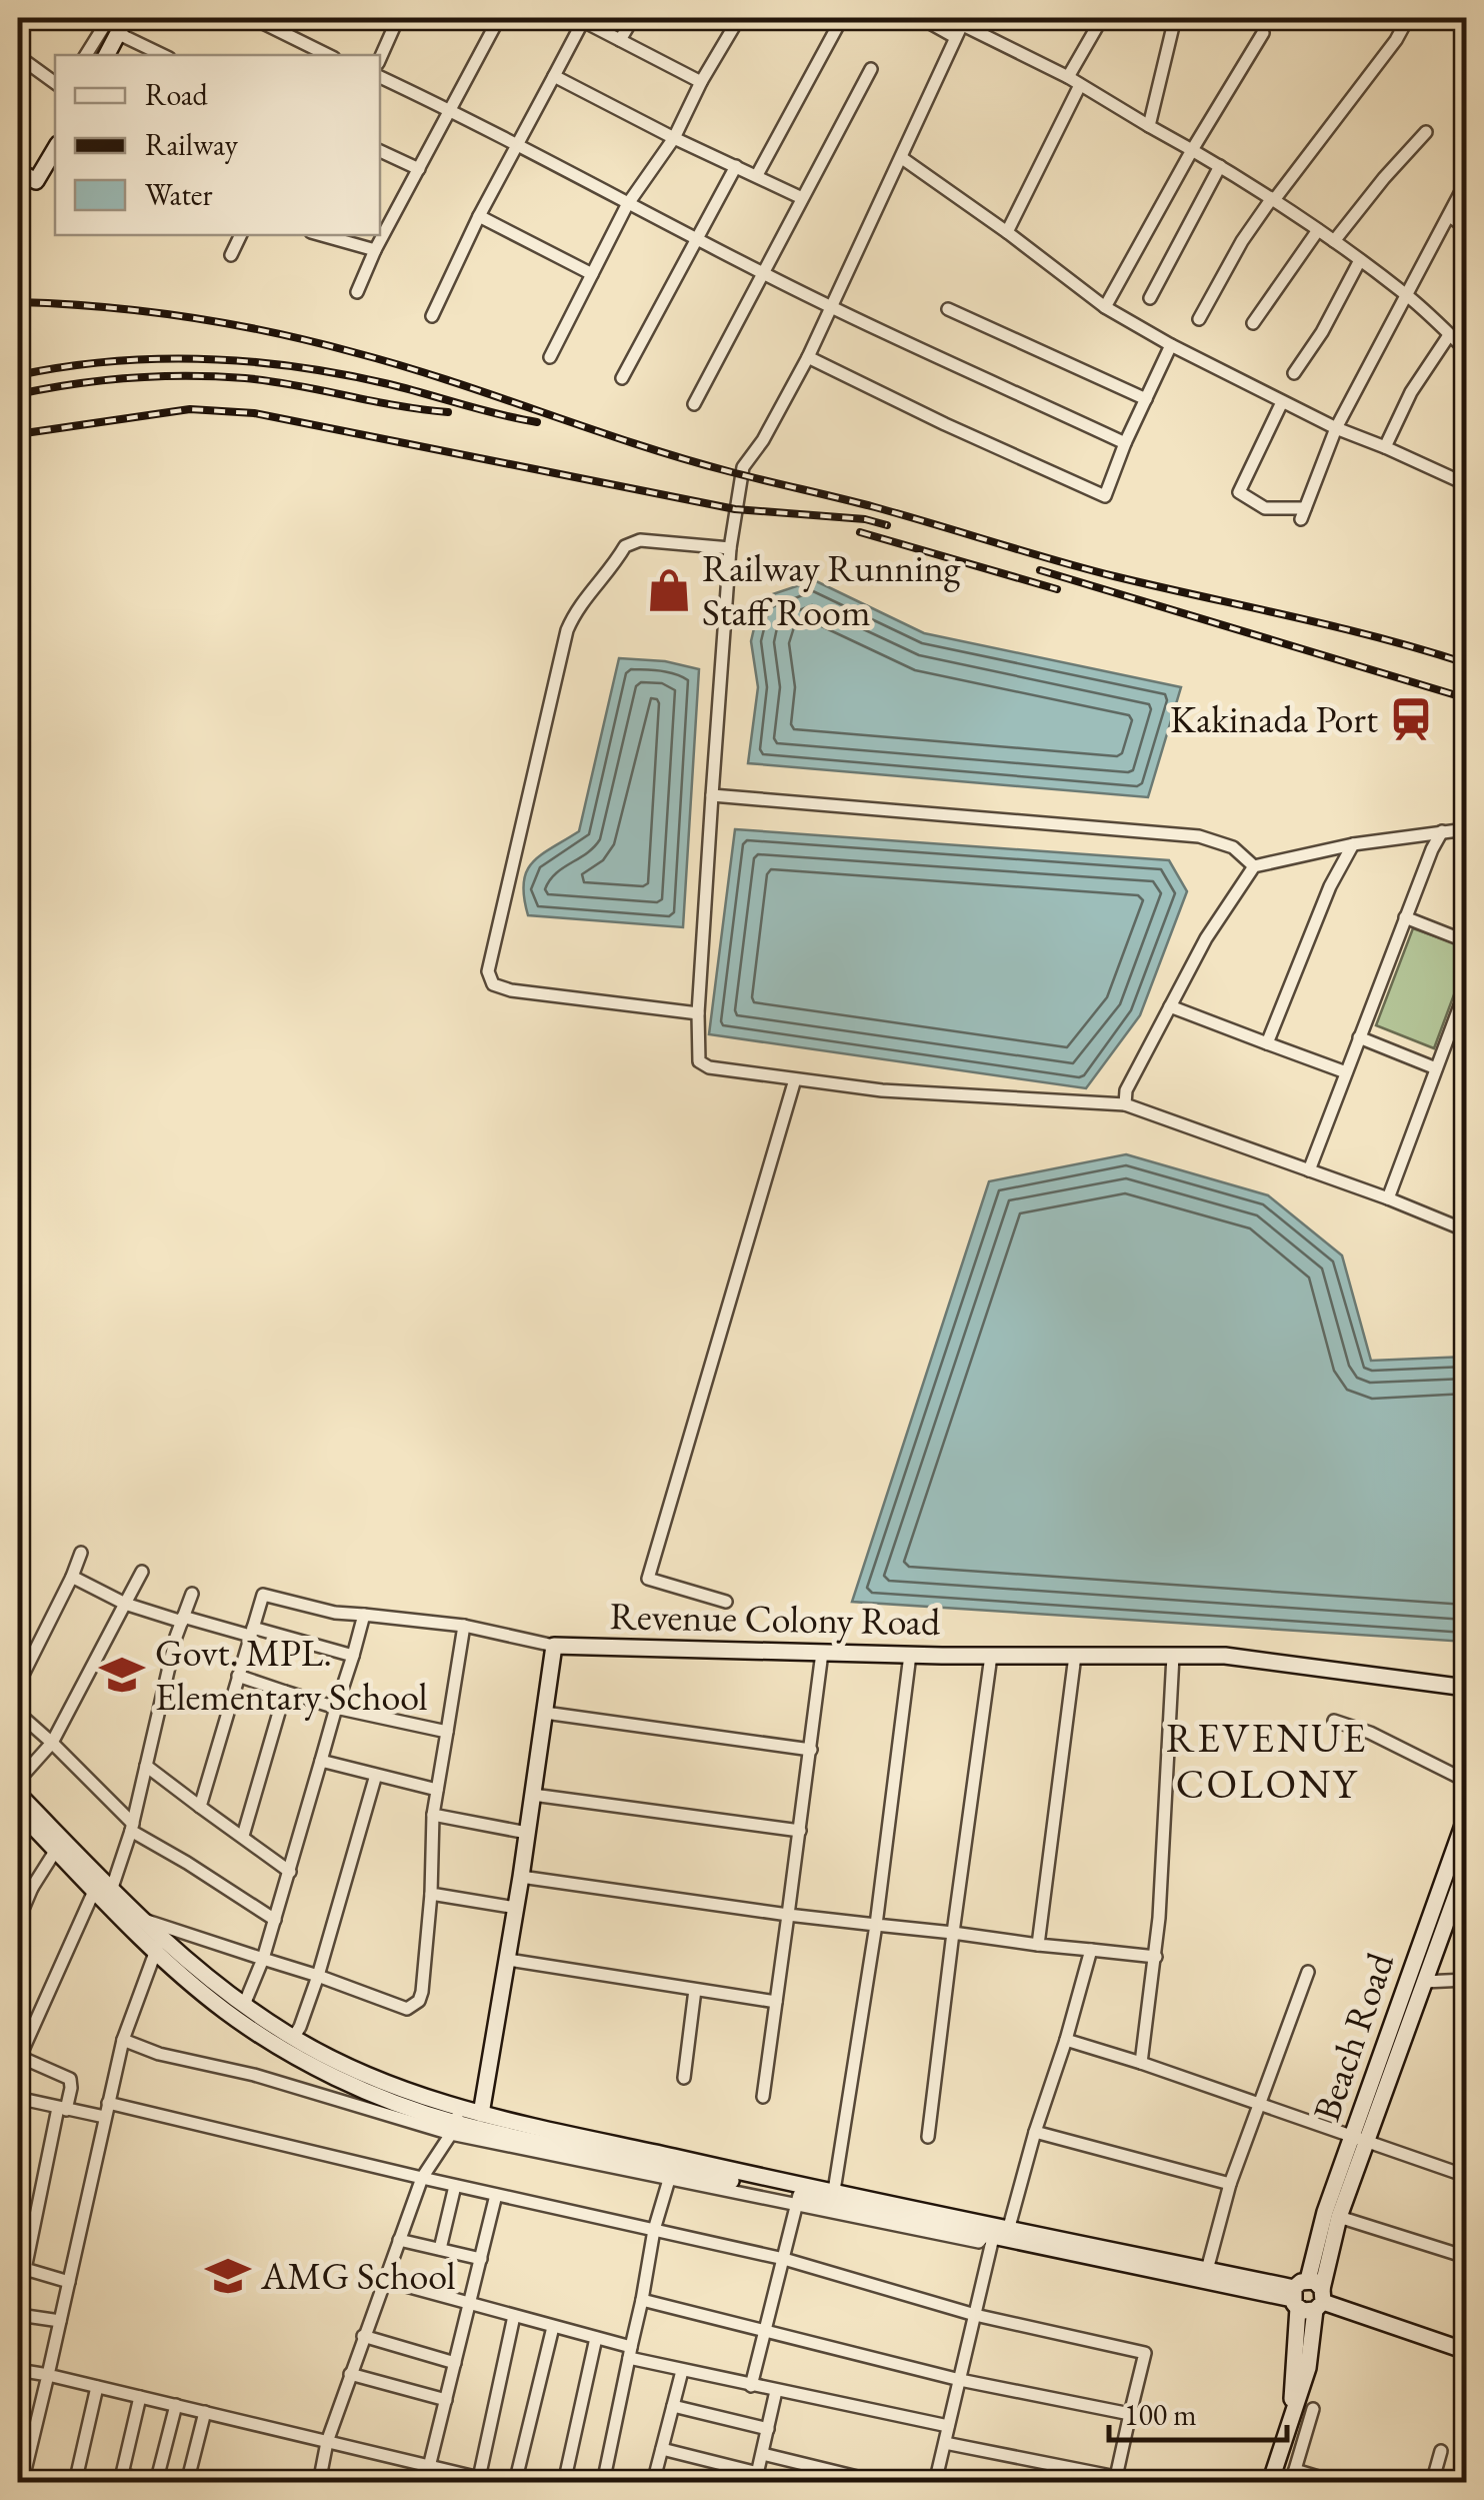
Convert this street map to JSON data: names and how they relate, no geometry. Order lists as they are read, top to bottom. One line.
{"streets":{"street":["Revenue Colony Road","Beach Road"]},"districts":["REVENUE COLONY"],"places":{"shop":["Railway Running Staff Room"],"station":["Kakinada Port"],"school or university":["Govt. MPL. Elementary School","AMG School"]},"legend":["Road","Railway","Water"],"scale_bar":"100 m"}
